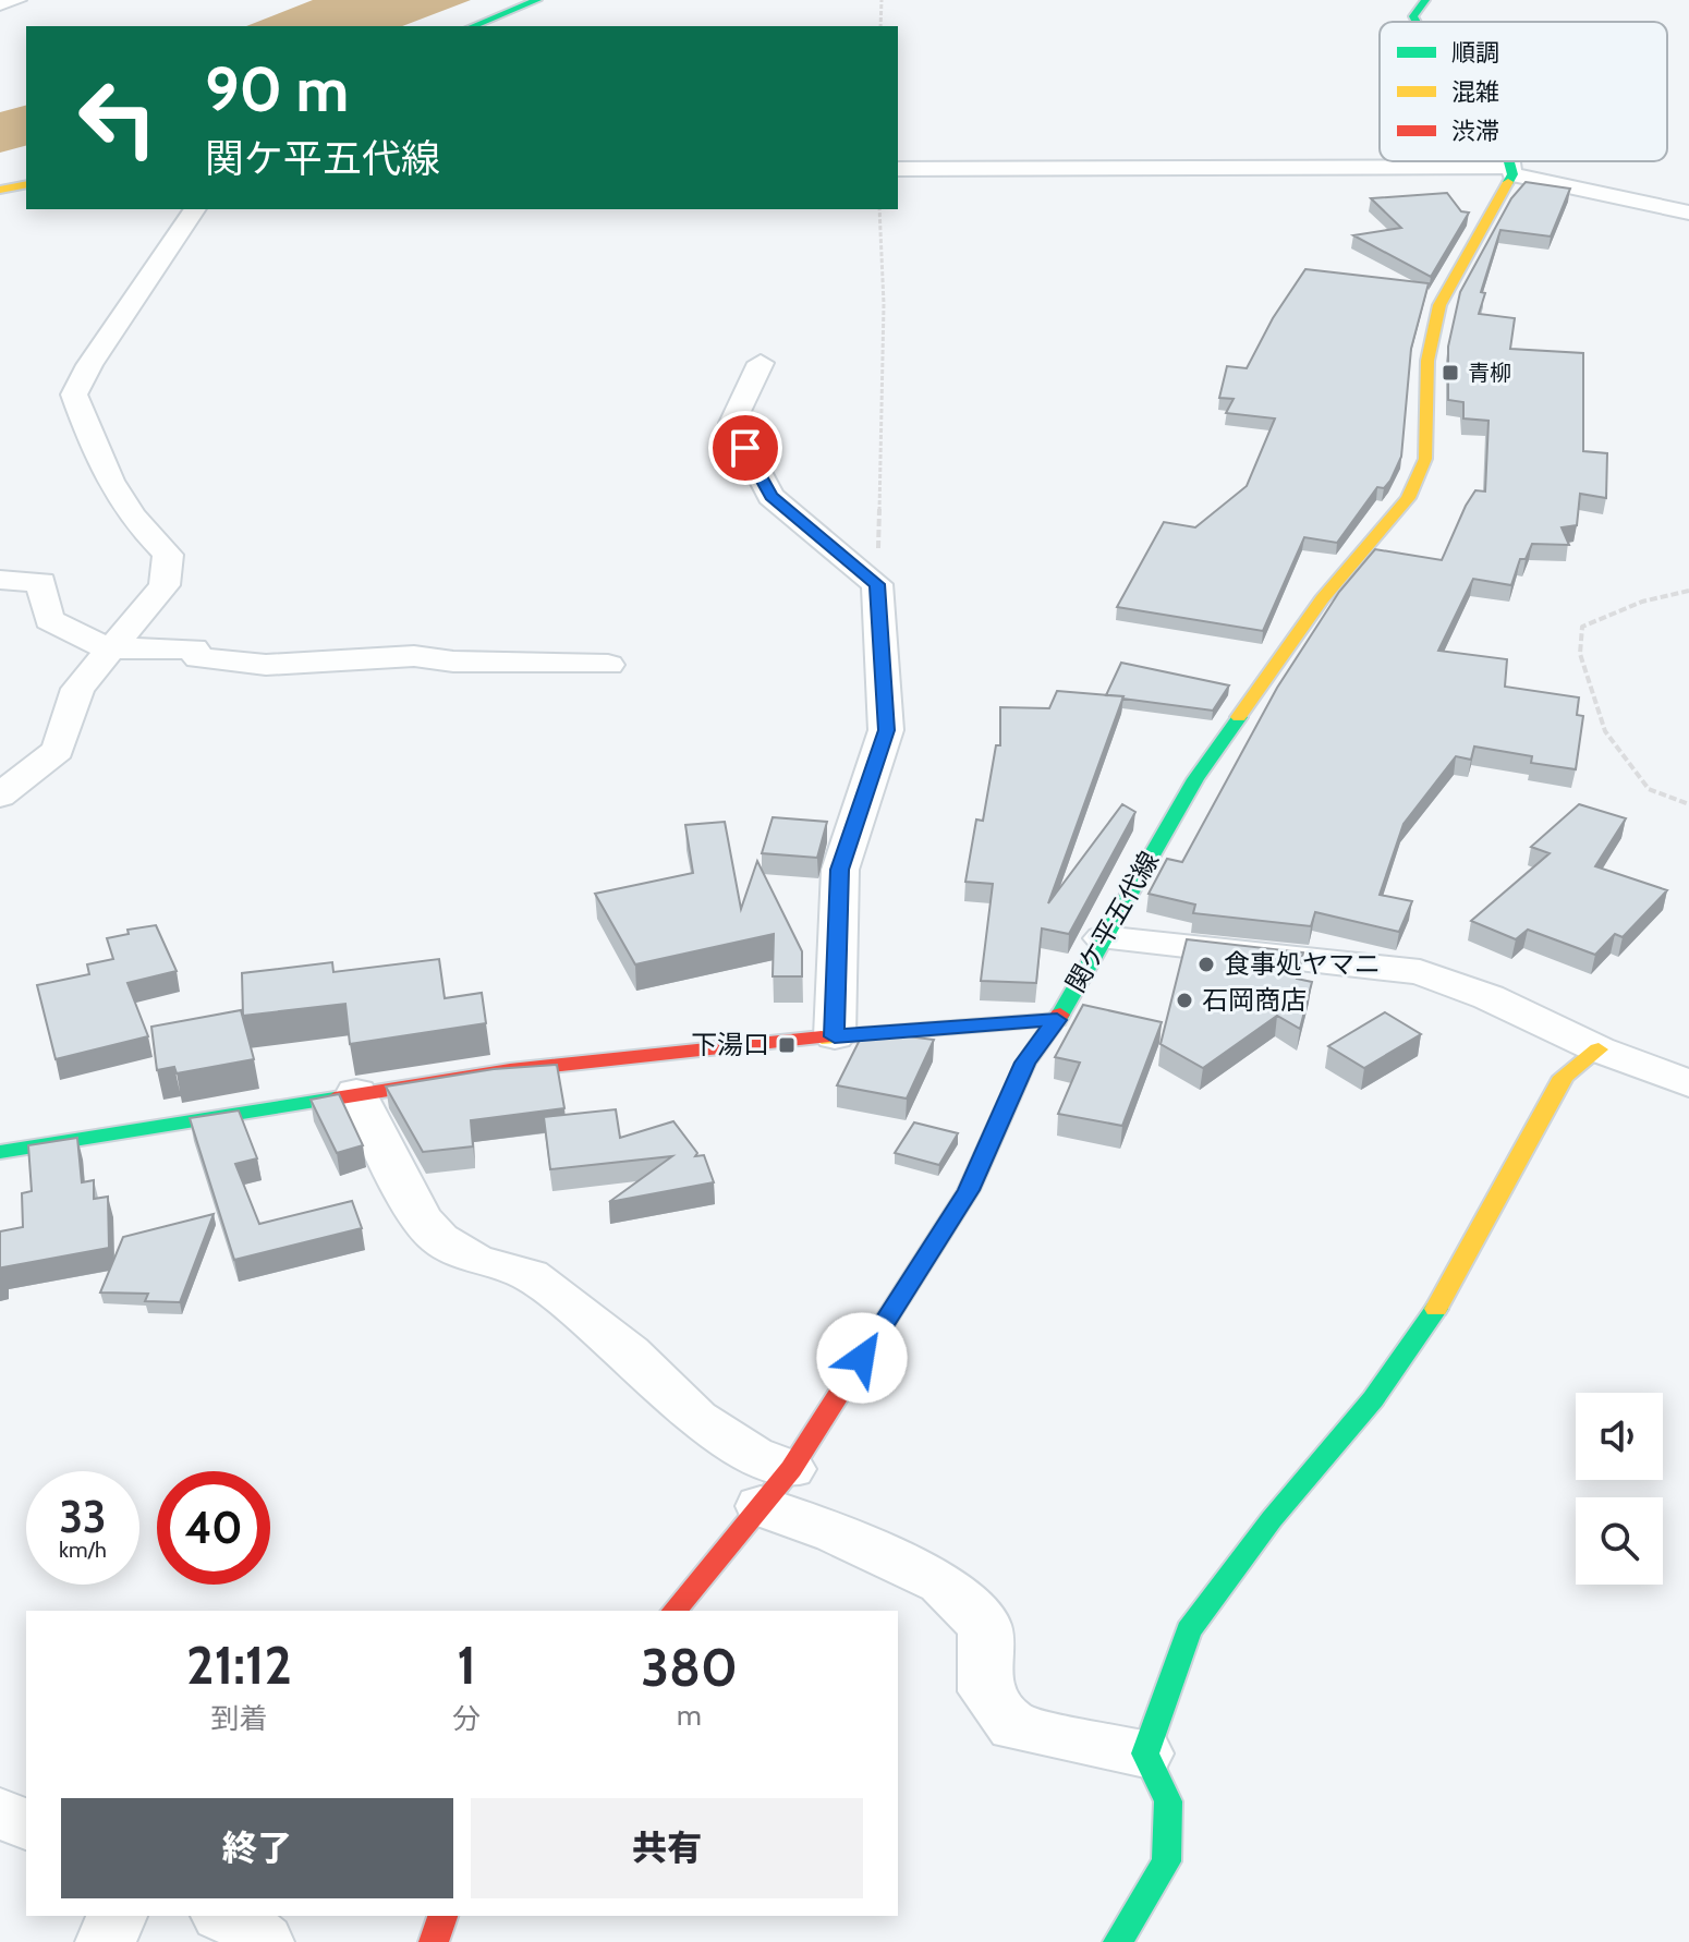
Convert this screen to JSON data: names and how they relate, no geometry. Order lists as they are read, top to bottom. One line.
{"streets":{"main road":["関ケ平五代線"]},"places":{"transit":["青柳","下湯口"],"other":["食事処ヤマニ","石岡商店"]},"legend":["順調","混雑","渋滞"],"page":{"turn":["90 m","関ケ平五代線"],"speed":"33 km/h","limit":"40","eta":["21:12","到着","1","分","380","m"],"buttons":["終了","共有"]}}
